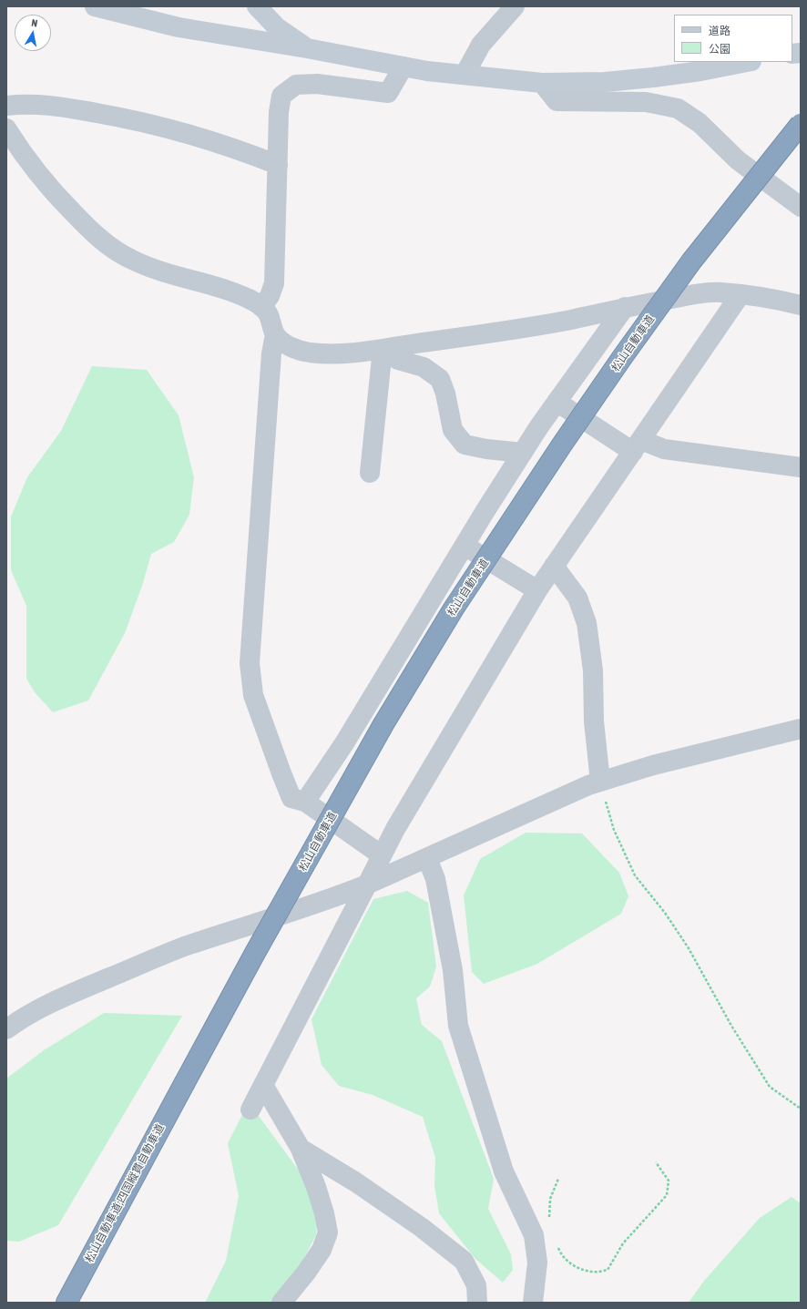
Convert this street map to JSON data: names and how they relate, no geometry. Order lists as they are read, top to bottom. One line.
{"streets":{"highway":["松山自動車道","松山自動車道;四国縦貫自動車道"]},"crossings":[["松山自動車道","松山自動車道;四国縦貫自動車道"]],"legend":["道路","公園"],"north":"top"}
